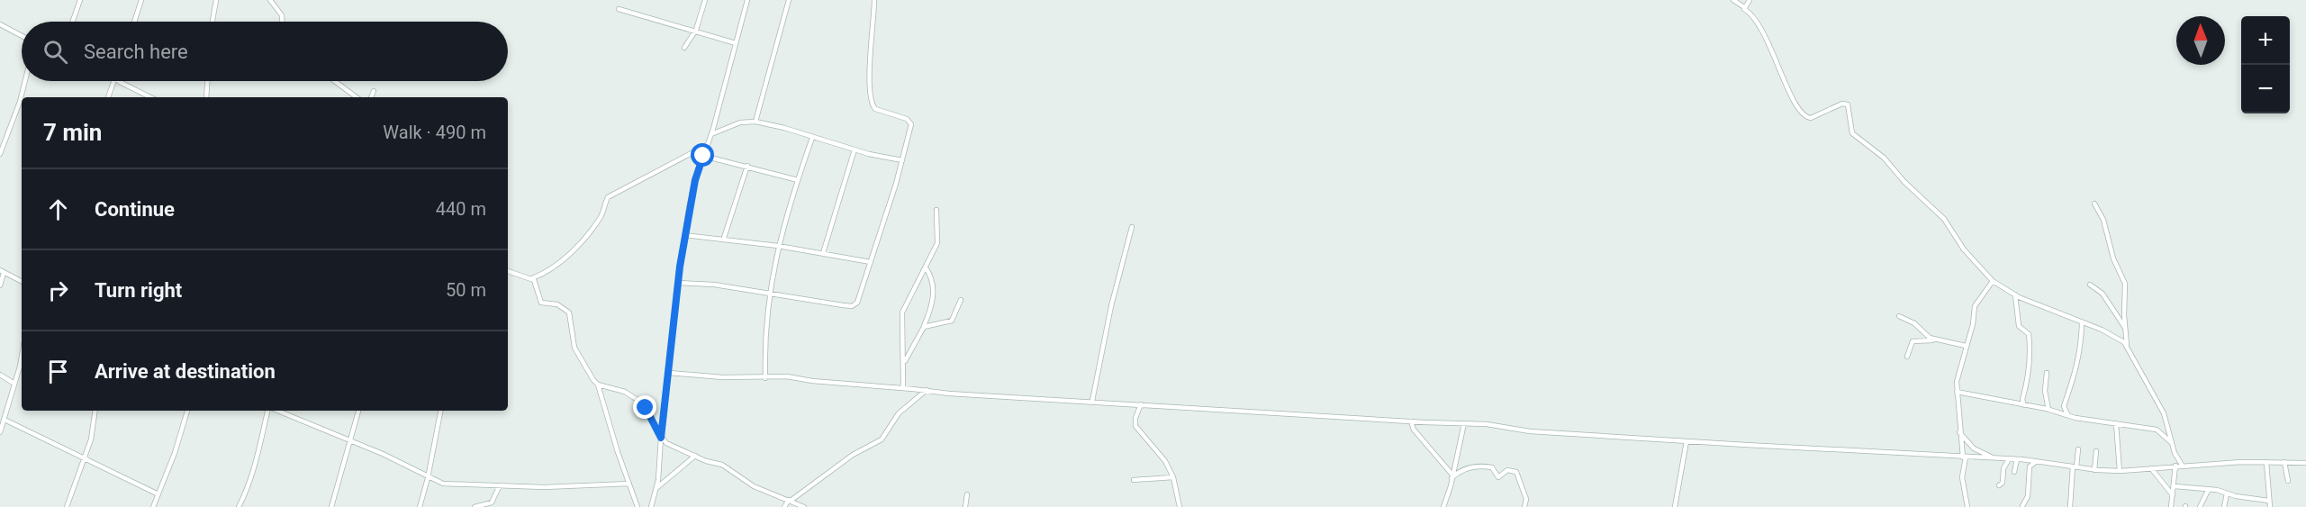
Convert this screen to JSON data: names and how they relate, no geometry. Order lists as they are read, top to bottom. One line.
{"north":"top","page":{"map_buttons":["+","−"],"search":"Search here","heading":["7 min","Walk · 490 m"],"list":[["Continue","440 m"],["Turn right","50 m"],"Arrive at destination"]}}
